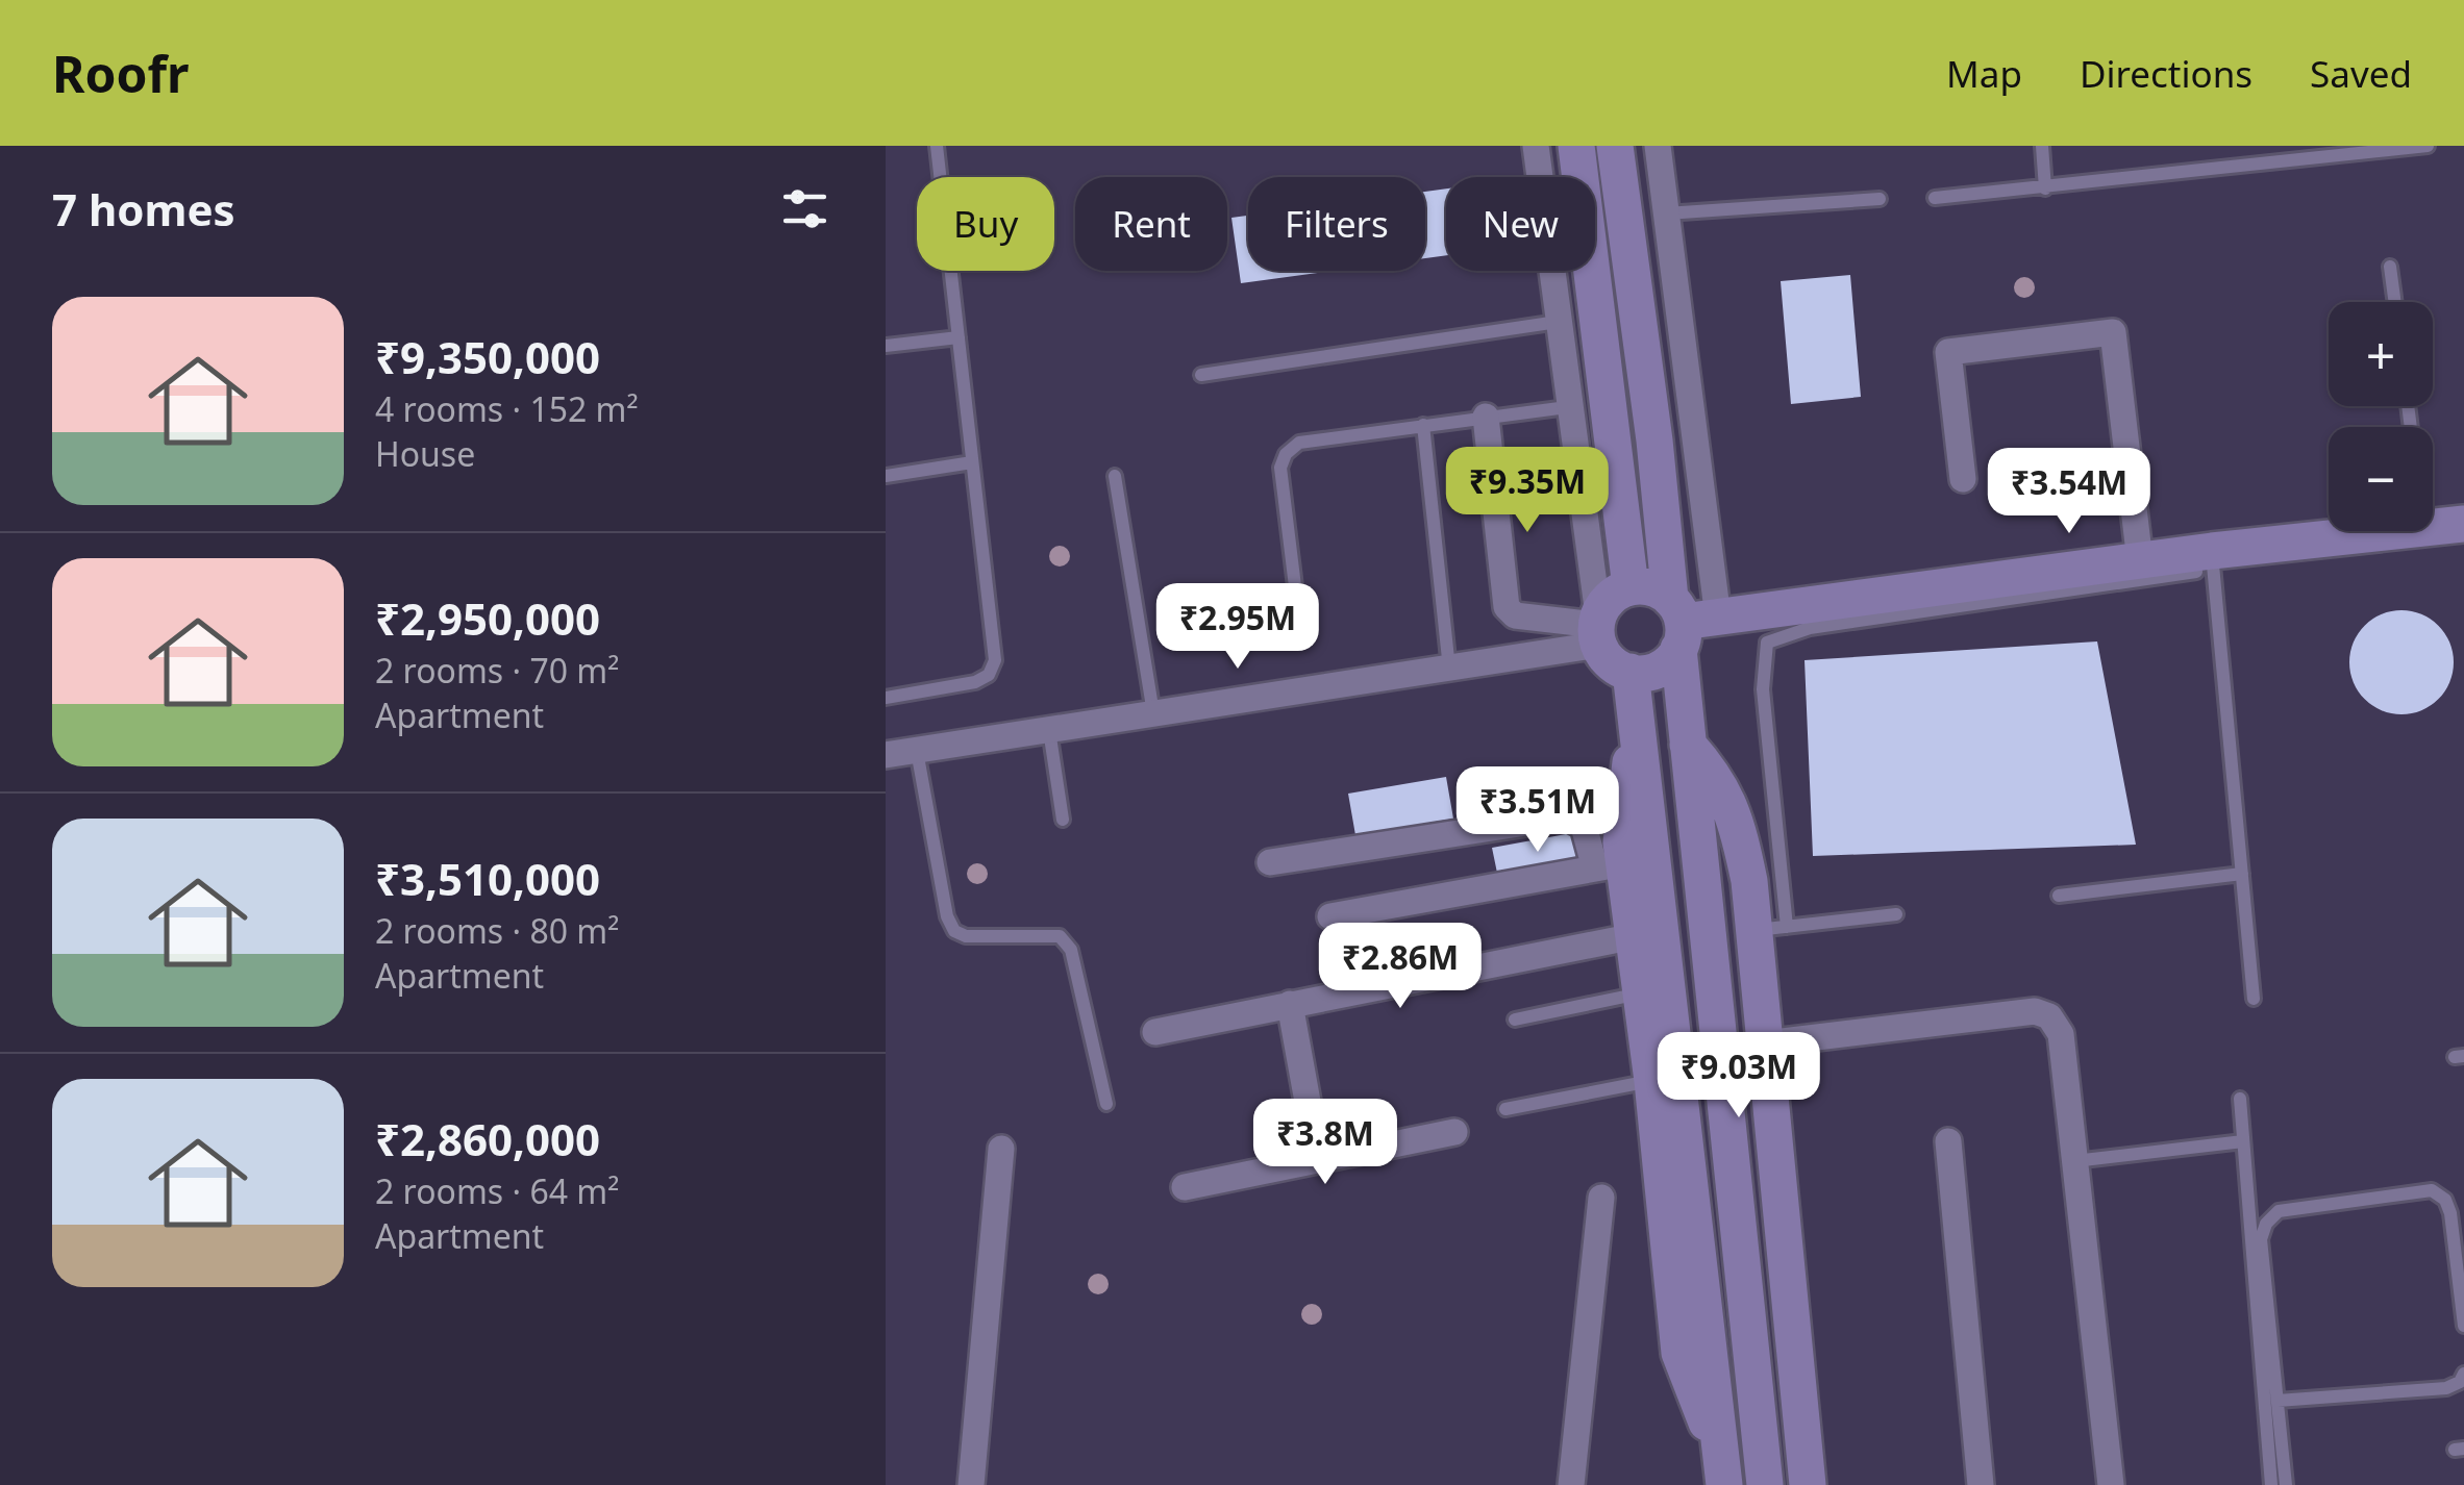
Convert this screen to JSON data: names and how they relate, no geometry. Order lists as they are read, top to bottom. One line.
{"page":{"header":"Roofr","nav":["Map","Directions","Saved"],"heading":"7 homes","chip":["Buy","Rent","Filters","New"],"list":[{"name":"₹9,350,000","note":"4 rooms · 152 m² · House"},{"name":"₹2,950,000","note":"2 rooms · 70 m² · Apartment"},{"name":"₹3,510,000","note":"2 rooms · 80 m² · Apartment"},{"name":"₹2,860,000","note":"2 rooms · 64 m² · Apartment"}],"map_buttons":["+","−"],"price":["₹9.35M","₹3.54M","₹2.95M","₹3.51M","₹2.86M","₹9.03M","₹3.8M"]}}
